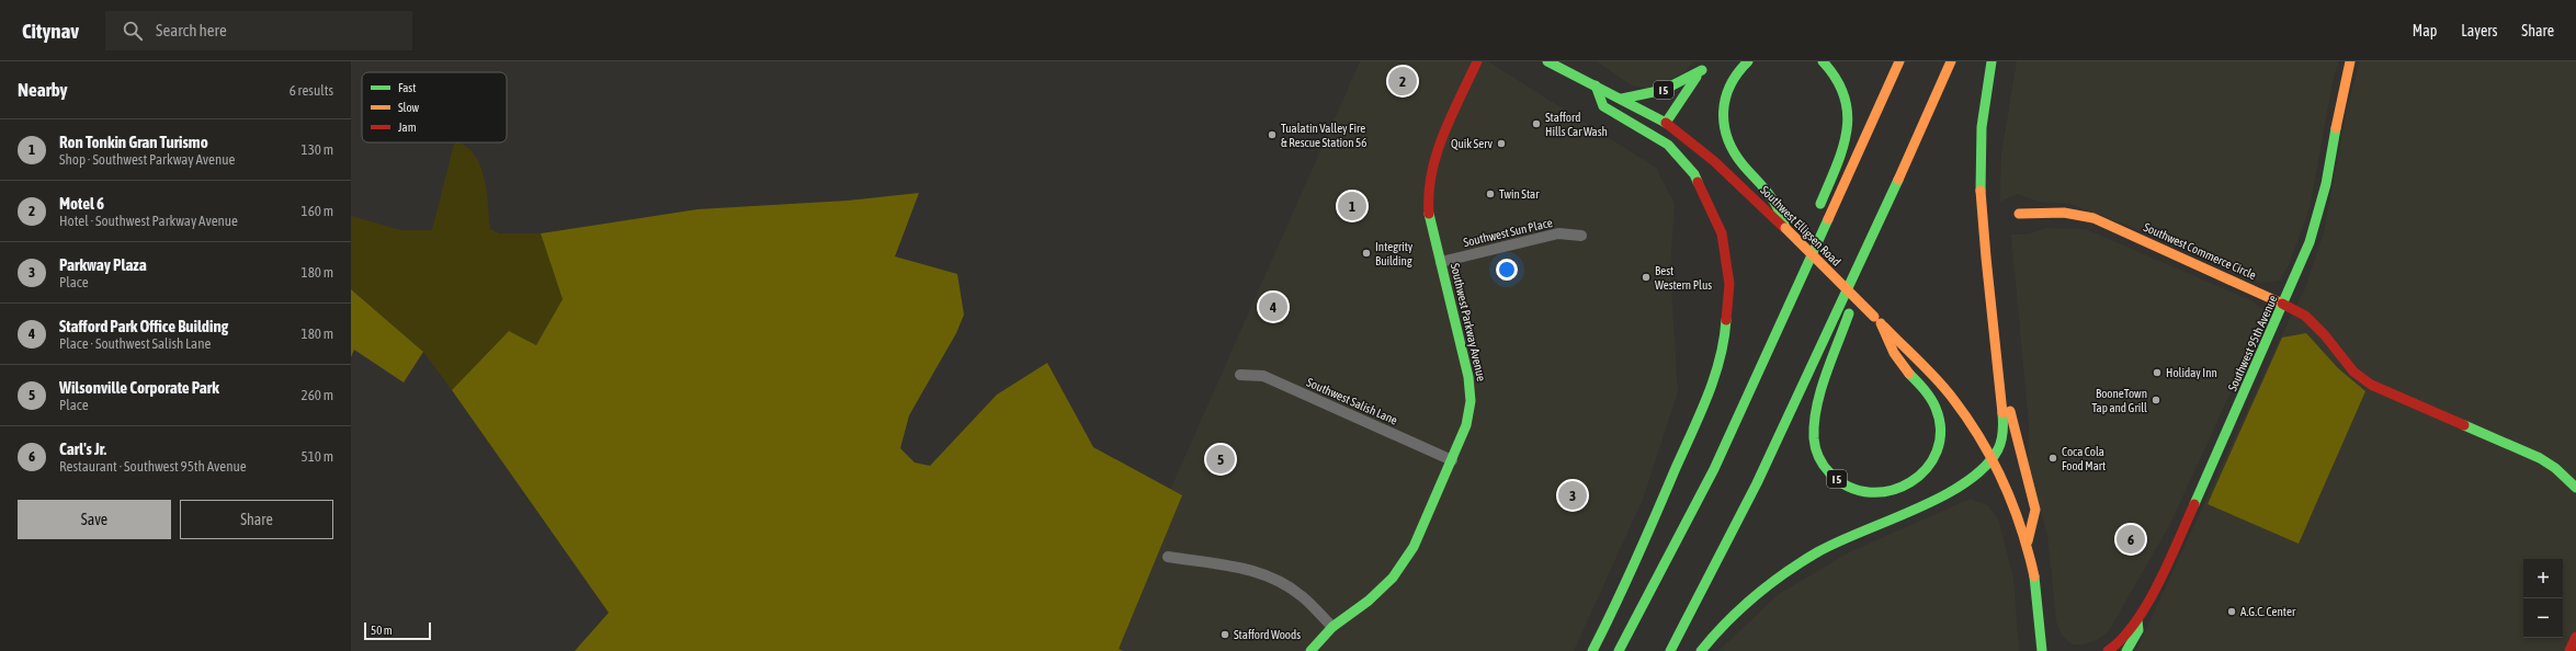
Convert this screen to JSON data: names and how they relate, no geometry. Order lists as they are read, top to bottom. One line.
{"streets":{"main road":["I 5","Southwest Elligsen Road","Southwest Commerce Circle","Southwest Parkway Avenue","Southwest 95th Avenue"],"street":["Southwest Sun Place","Southwest Salish Lane"]},"crossings":[["I 5","Southwest Elligsen Road"],["Southwest Sun Place","Southwest Parkway Avenue"],["Southwest Commerce Circle","Southwest 95th Avenue"],["Southwest Parkway Avenue","Southwest Salish Lane"]],"places":["Stafford Hills Car Wash","Tualatin Valley Fire & Rescue Station 56","Quik Serv","Twin Star","Integrity Building","Best Western Plus","Holiday Inn","BooneTown Tap and Grill","Coca Cola Food Mart","A.G.C. Center","Stafford Woods"],"legend":["Fast","Slow","Jam"],"scale_bar":"50 m","page":{"header":"Citynav","search":"Search here","nav":["Map","Layers","Share"],"heading":["Nearby","6 results"],"pins":["2","1","4","5","3","6"],"list":[{"mark":"1","name":"Ron Tonkin Gran Turismo","note":"Shop · Southwest Parkway Avenue","value":"130 m"},{"mark":"2","name":"Motel 6","note":"Hotel · Southwest Parkway Avenue","value":"160 m"},{"mark":"3","name":"Parkway Plaza","note":"Place","value":"180 m"},{"mark":"4","name":"Stafford Park Office Building","note":"Place · Southwest Salish Lane","value":"180 m"},{"mark":"5","name":"Wilsonville Corporate Park","note":"Place","value":"260 m"},{"mark":"6","name":"Carl's Jr.","note":"Restaurant · Southwest 95th Avenue","value":"510 m"}],"buttons":["Save","Share"],"map_buttons":["+","−"],"scale":"50 m"}}
